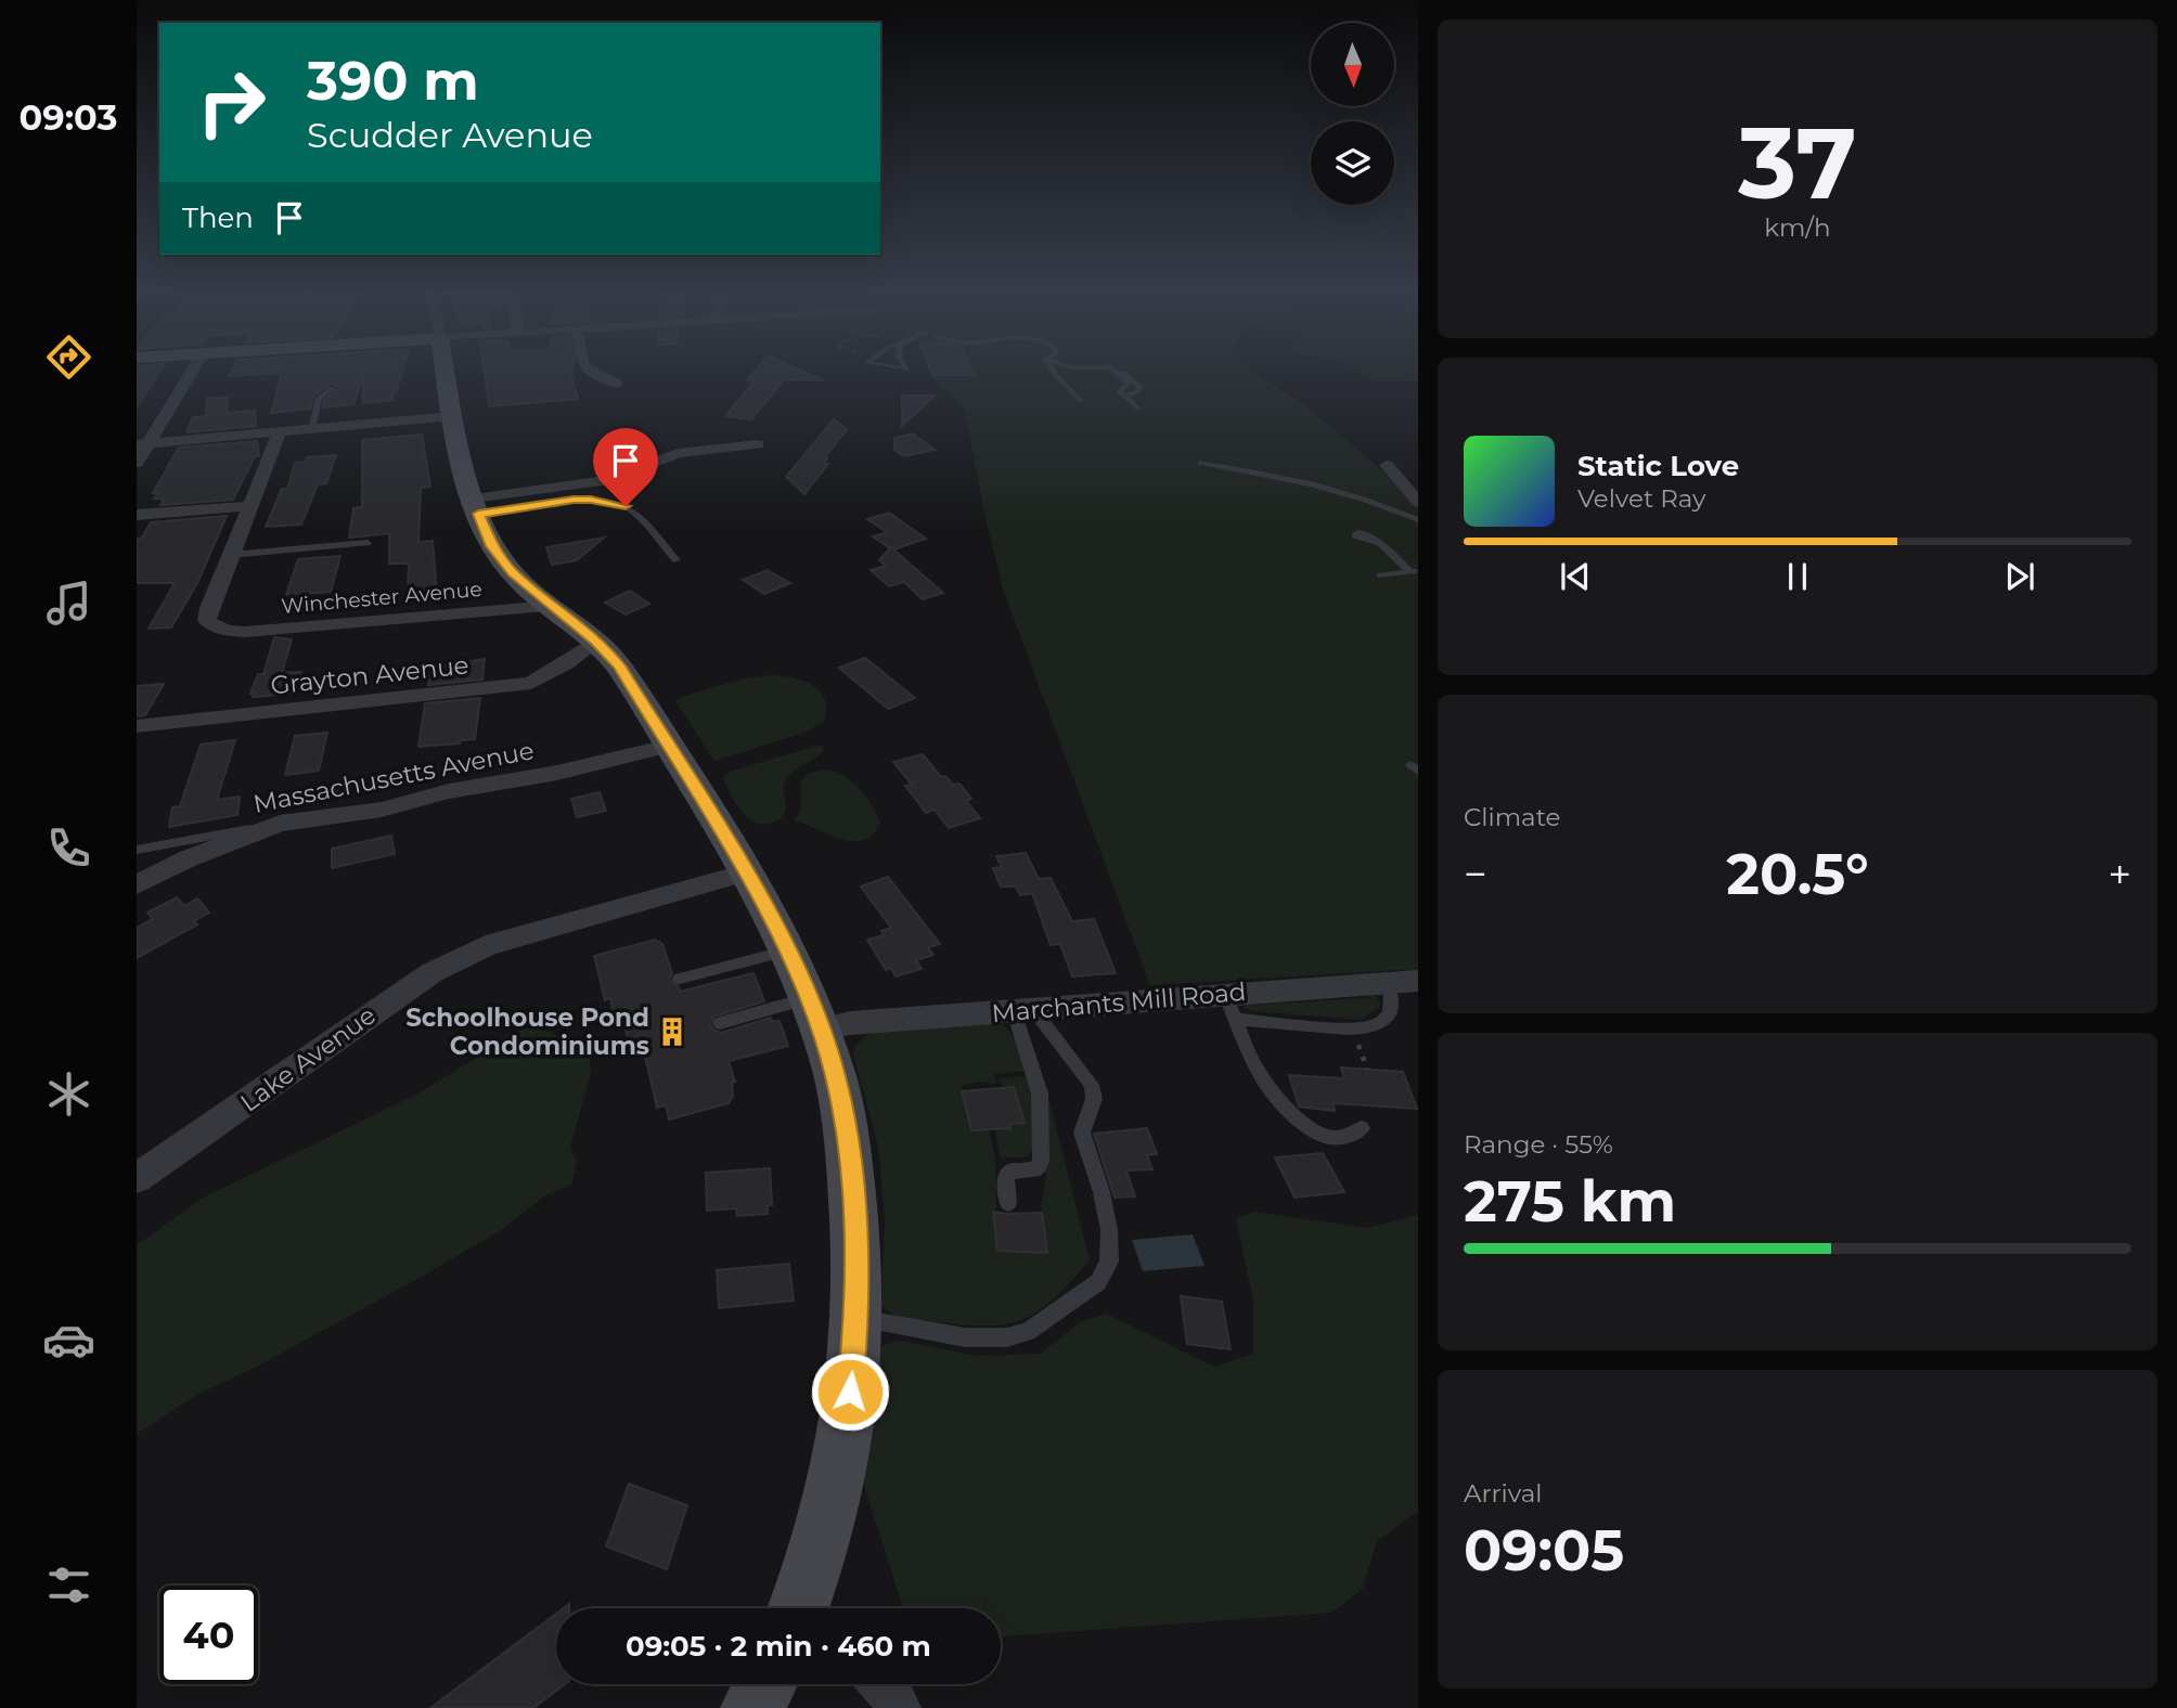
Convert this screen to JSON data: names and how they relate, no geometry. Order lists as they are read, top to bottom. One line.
{"streets":{"street":["Winchester Avenue","Grayton Avenue","Massachusetts Avenue","Marchants Mill Road","Lake Avenue"]},"places":{"building":["Schoolhouse Pond Condominiums"]},"north":"bottom","page":{"tabs":"09:03","tile":[["37","km/h"],"Climate",["Range · 55%","275 km"],["Arrival","09:05"]],"turn":["390 m","Scudder Avenue"],"then":"Then","song":["Static Love","Velvet Ray"],"heat":["−","20.5°","+"],"limit":"40","trip":"09:05 · 2 min · 460 m"}}
